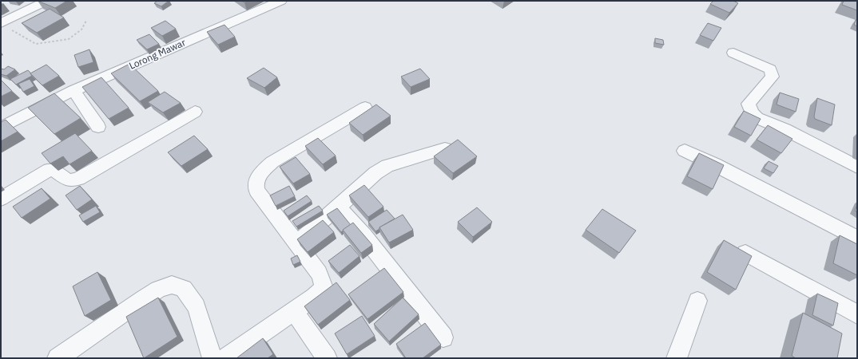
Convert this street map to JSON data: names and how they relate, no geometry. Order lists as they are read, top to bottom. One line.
{"streets":{"street":["Lorong Mawar"]}}
